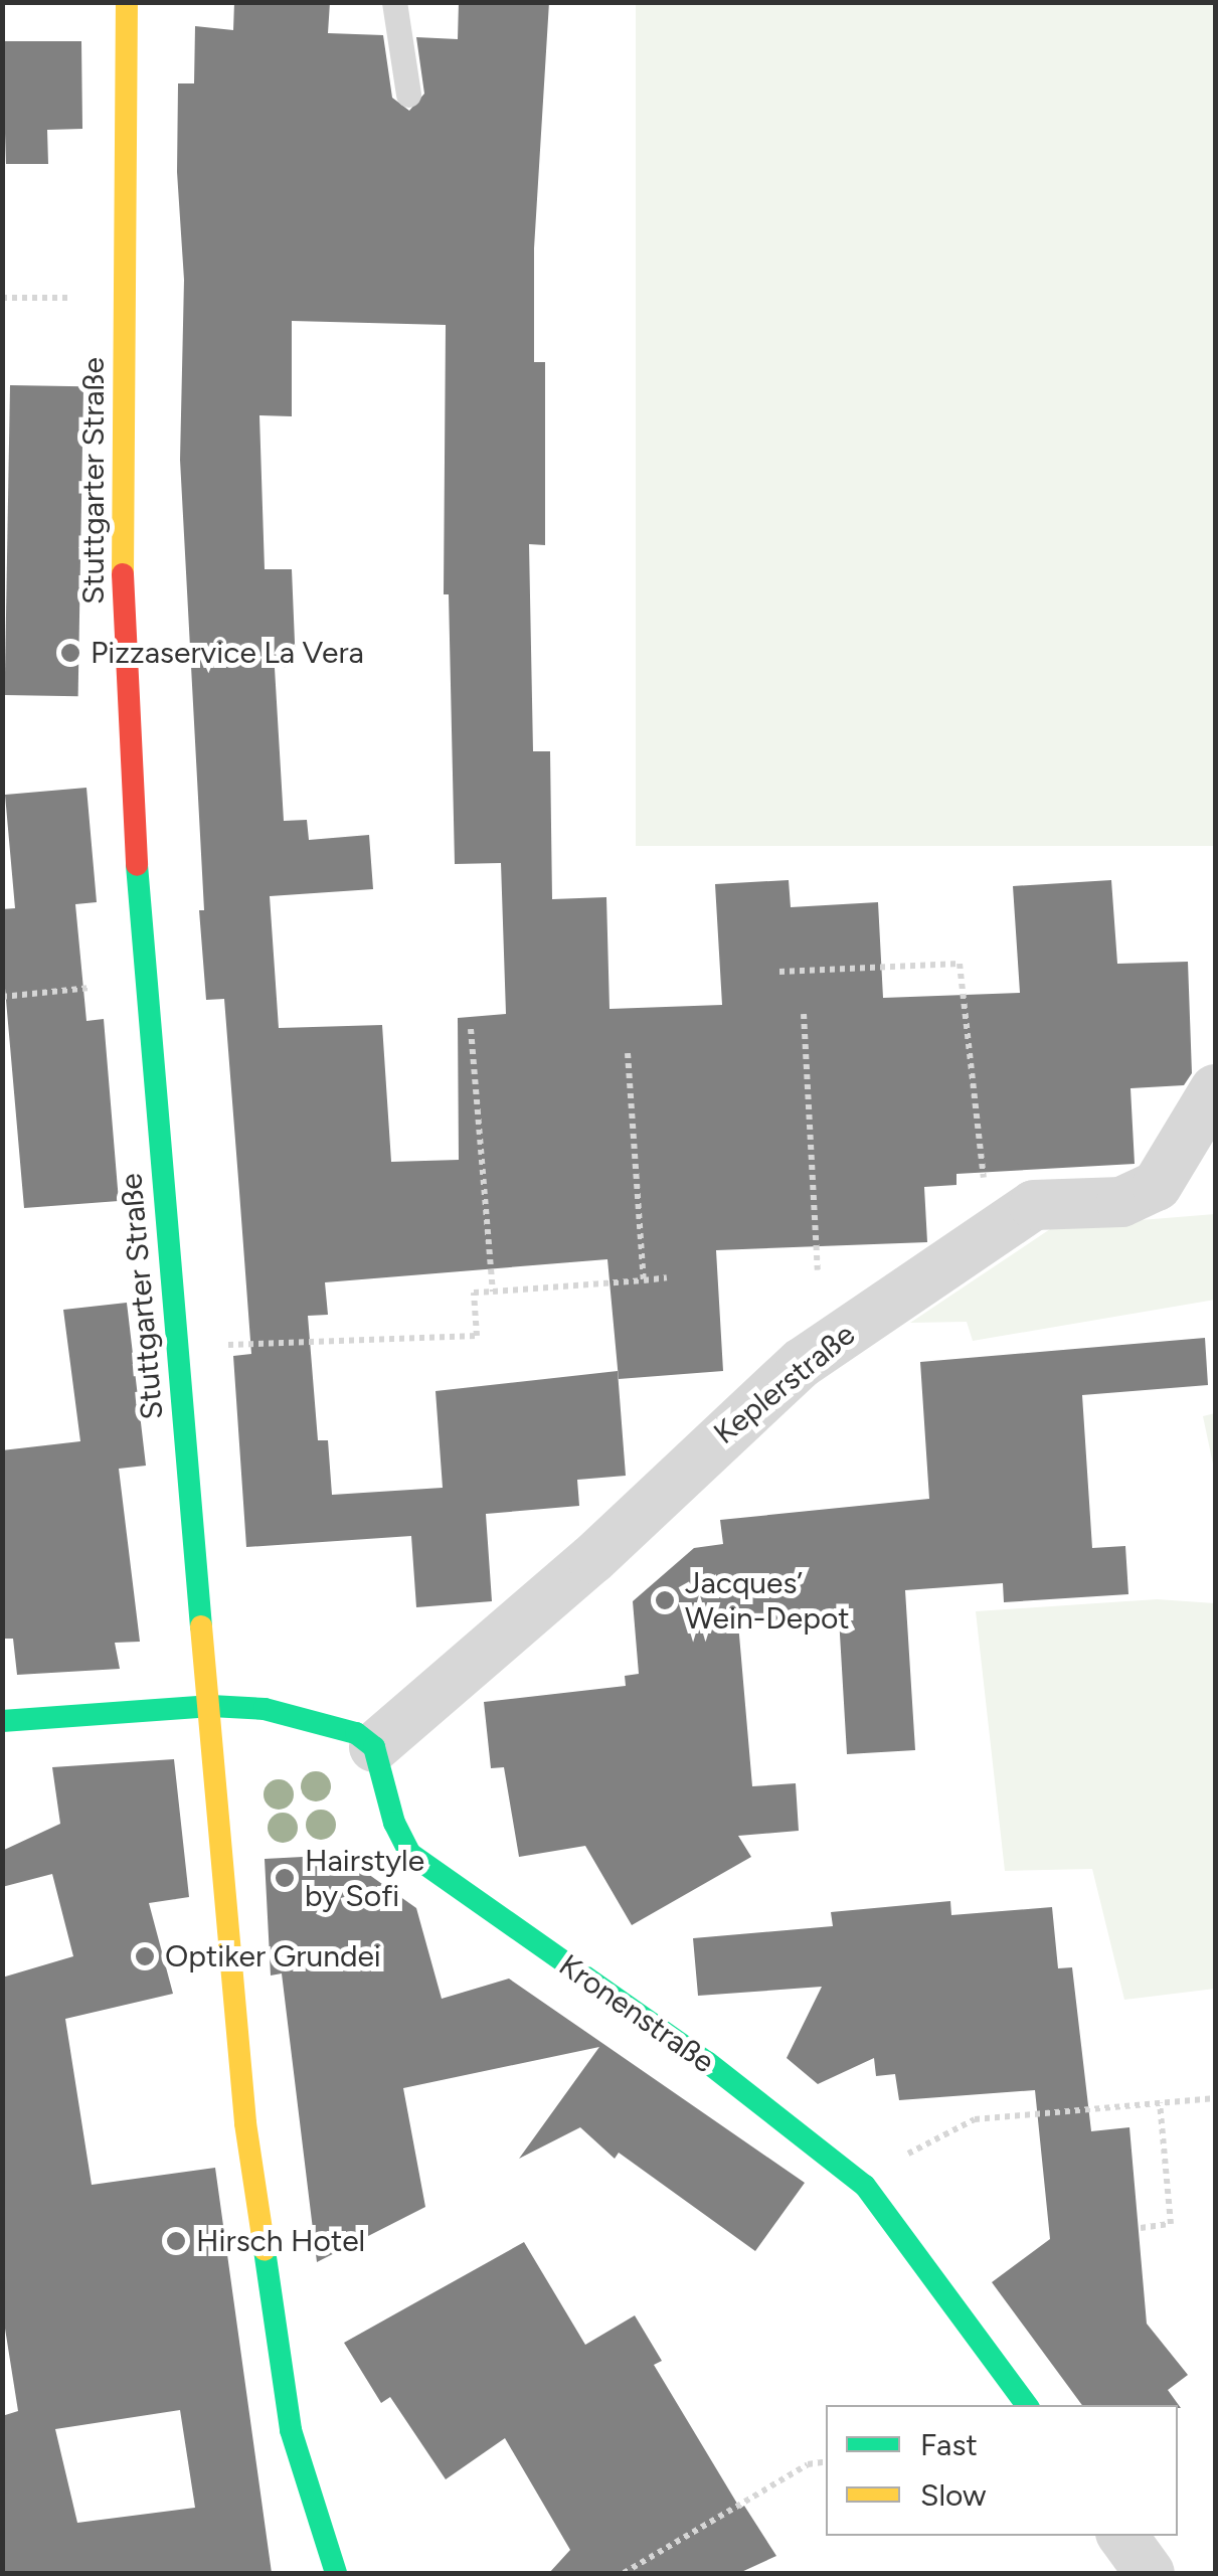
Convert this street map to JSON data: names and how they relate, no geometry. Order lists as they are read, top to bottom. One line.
{"streets":{"main road":["Stuttgarter Straße","Kronenstraße"],"street":["Keplerstraße"]},"crossings":[["Keplerstraße","Kronenstraße"]],"places":["Pizzaservice La Vera","Jacques’ Wein-Depot","Hairstyle by Sofi","Optiker Grundei","Hirsch Hotel"],"legend":["Fast","Slow"]}
